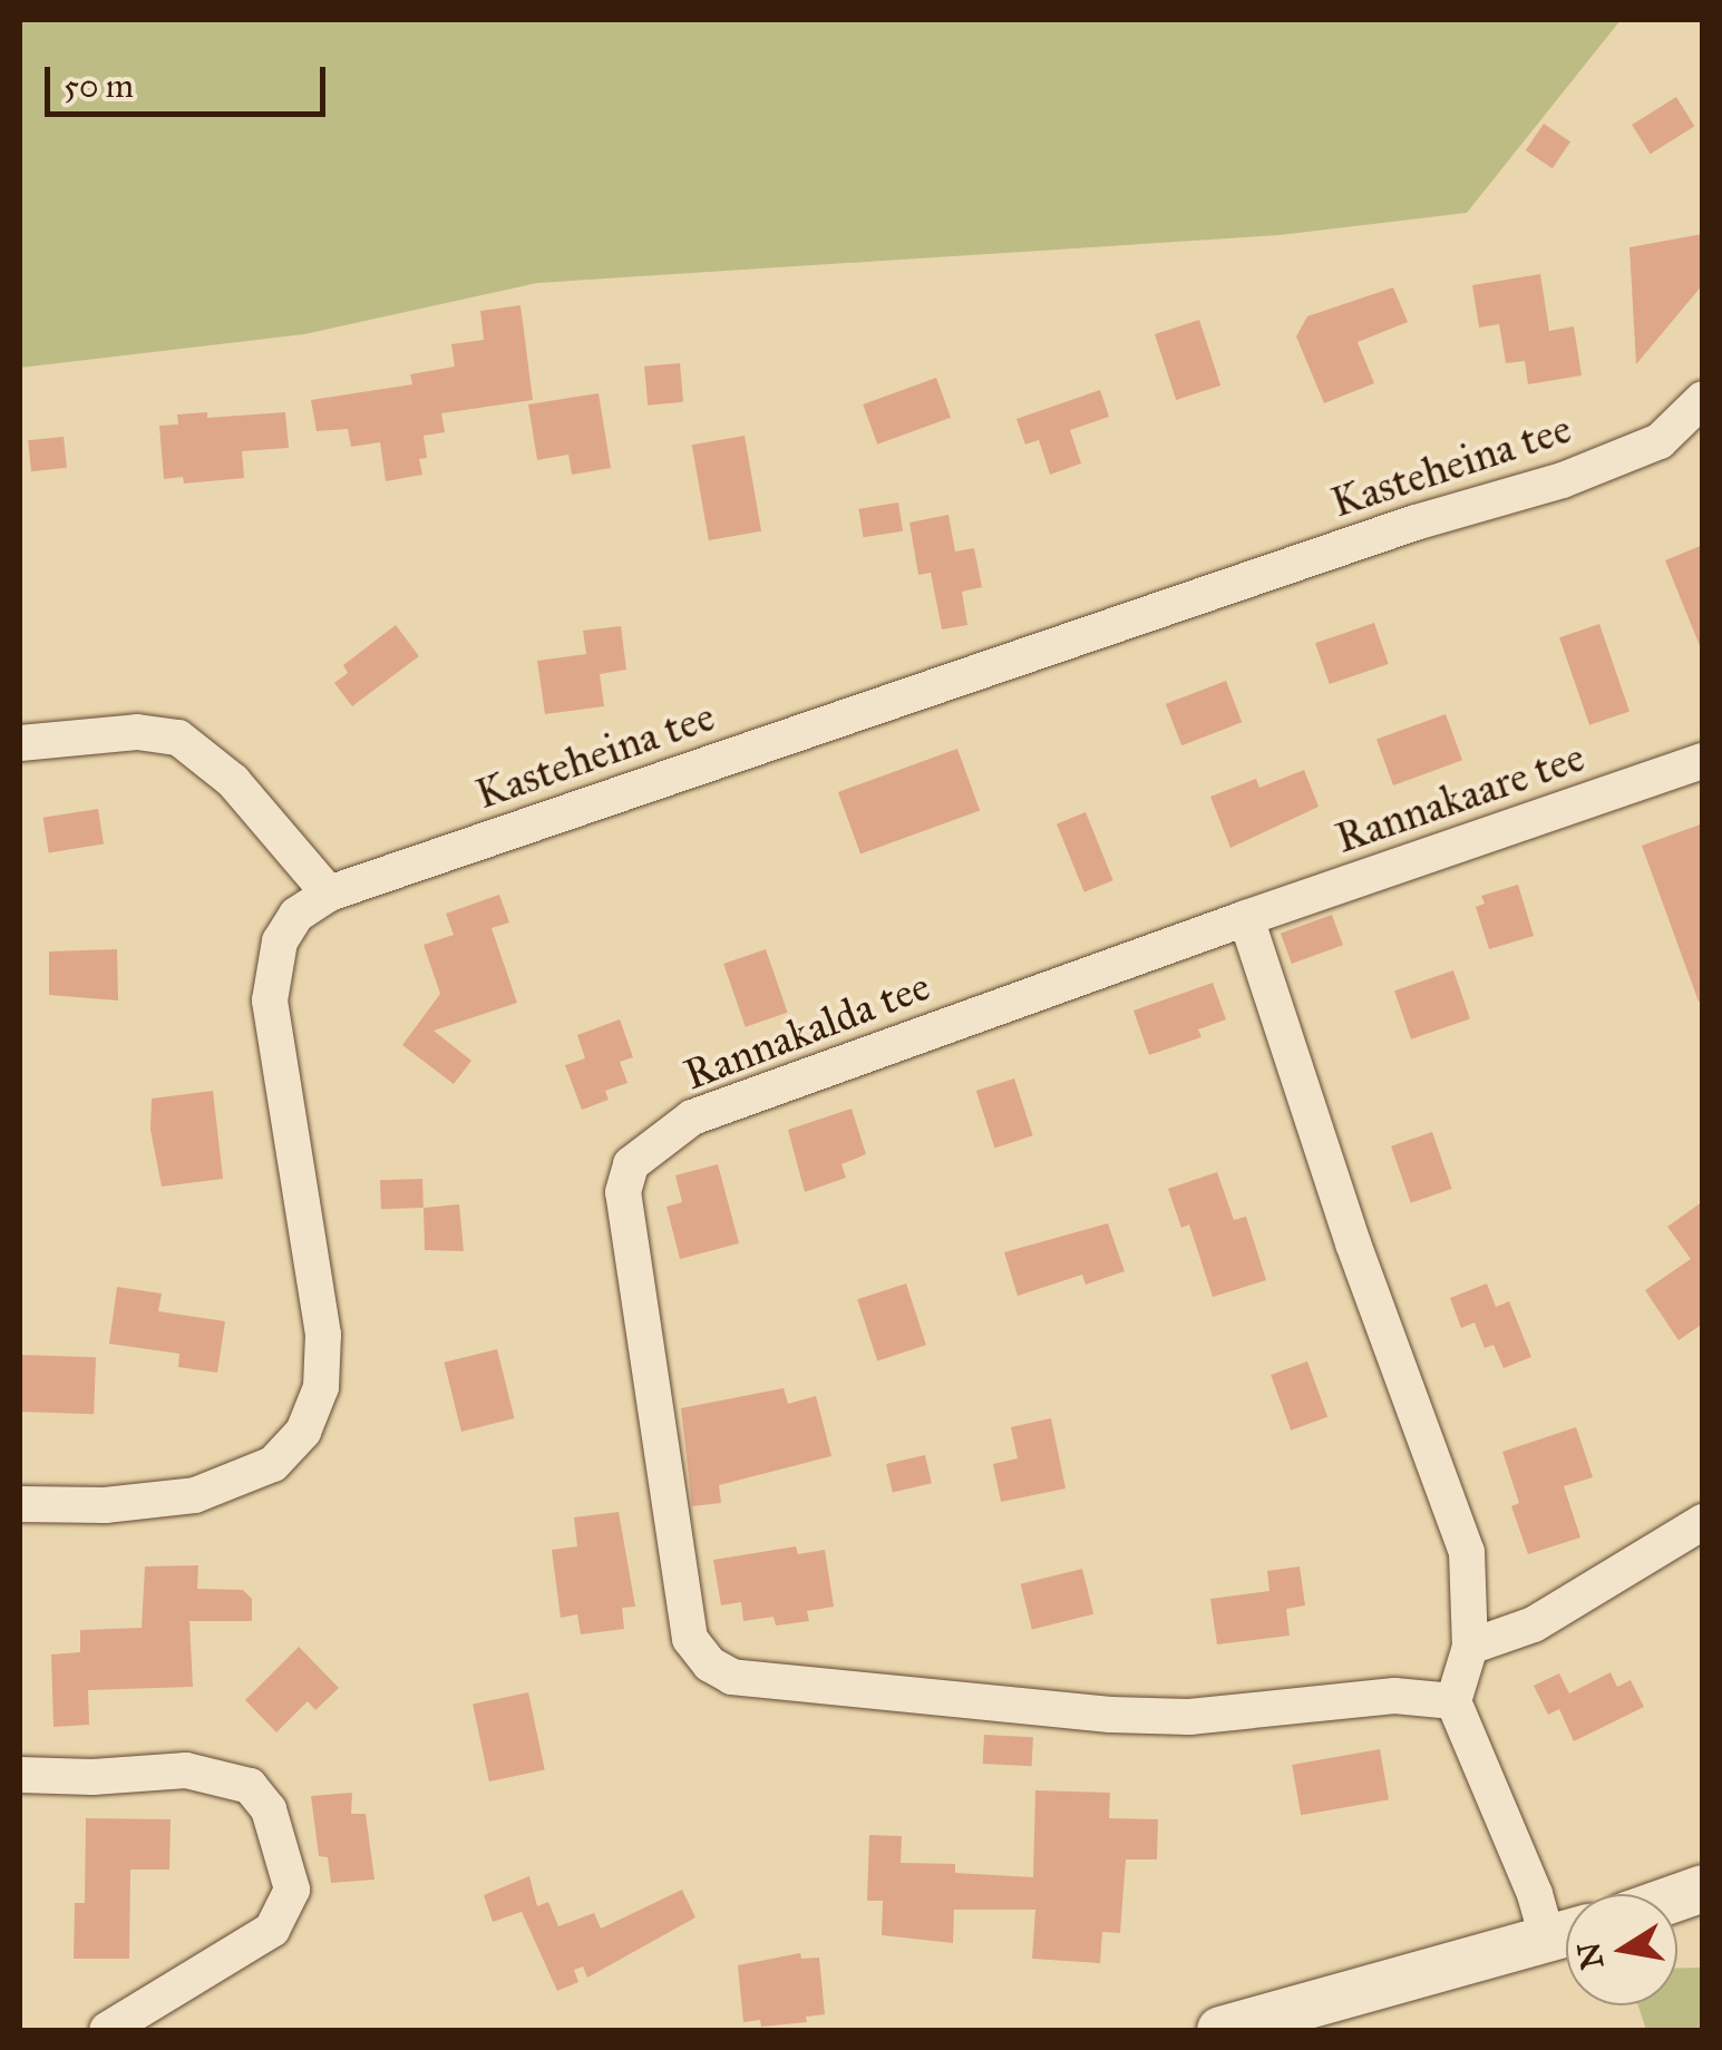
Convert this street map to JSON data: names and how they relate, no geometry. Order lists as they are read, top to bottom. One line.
{"streets":{"street":["Kasteheina tee","Rannakaare tee","Rannakalda tee"]},"crossings":[["Rannakaare tee","Rannakalda tee"]],"scale_bar":"50 m","north":"left"}
